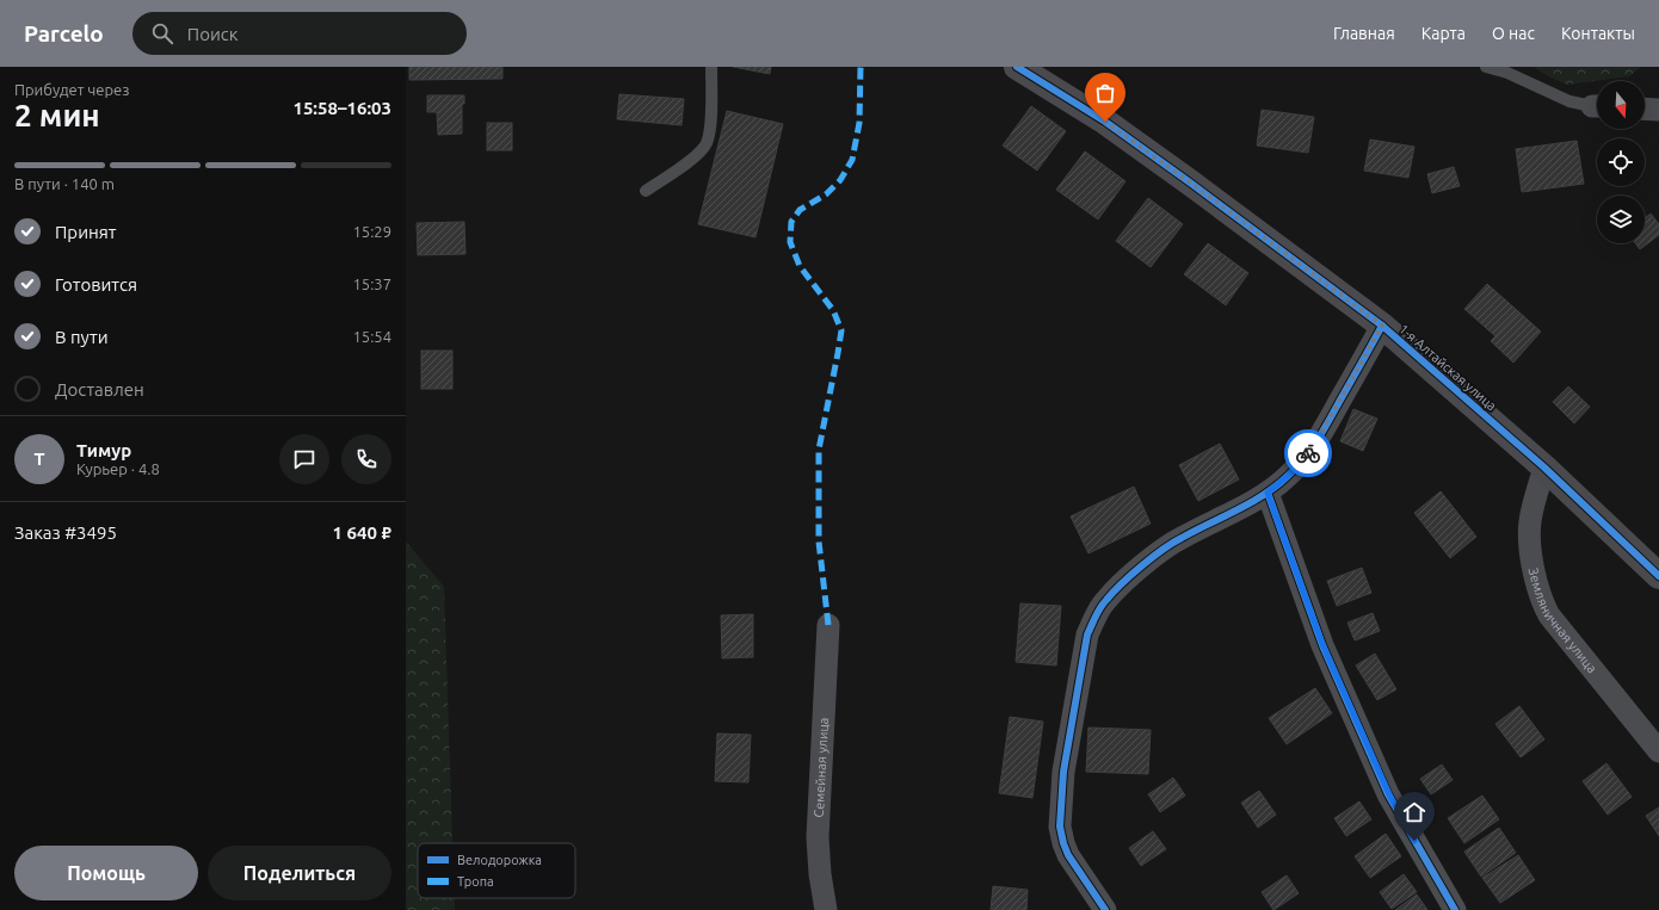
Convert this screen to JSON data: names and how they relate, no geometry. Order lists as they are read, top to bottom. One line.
{"streets":{"street":["1-я Алтайская улица","Земляничная улица","Семейная улица"]},"crossings":[["1-я Алтайская улица","Земляничная улица"]],"legend":["Велодорожка","Тропа"],"north":"bottom","page":{"header":"Parcelo","search":"Поиск","nav":["Главная","Карта","О нас","Контакты"],"heading":["2 мин","Прибудет через","15:58–16:03"],"panel":["Тимур","Курьер · 4.8","Заказ #3495","1 640 ₽"],"bar":"В пути · 140 m","list":[["Принят","15:29"],["Готовится","15:37"],["В пути","15:54"],"Доставлен"],"round":"Т","buttons":["Помощь","Поделиться"]}}
